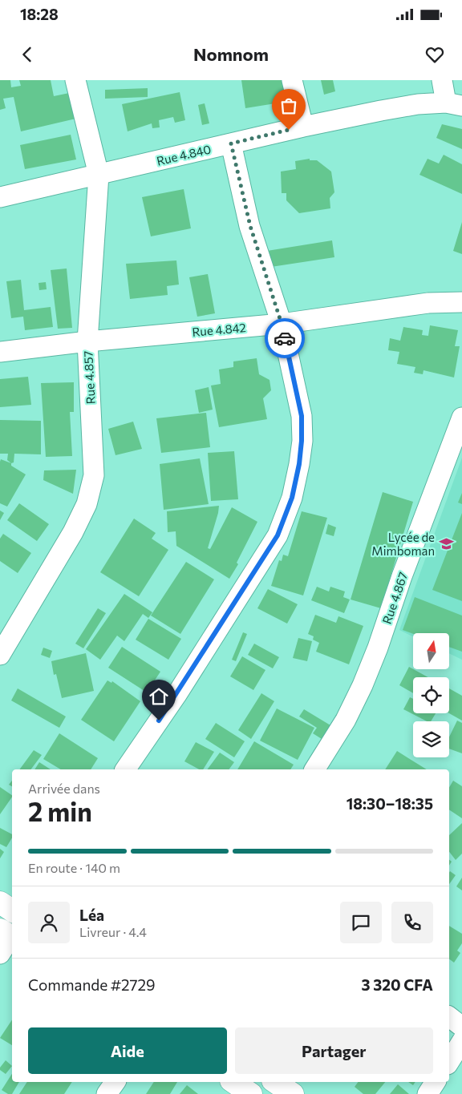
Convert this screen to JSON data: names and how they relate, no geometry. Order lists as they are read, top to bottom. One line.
{"streets":{"street":["Rue 4.840","Rue 4.842","Rue 4.857","Rue 4.867"]},"crossings":[["Rue 4.840","Rue 4.857"],["Rue 4.842","Rue 4.857"]],"places":{"school or university":["Lycée de Mimboman"]},"north":"top","page":{"status":"18:28","header":"Nomnom","heading":["2 min","Arrivée dans","18:30–18:35"],"panel":["Léa","Livreur · 4.4","Commande #2729","3 320 CFA"],"bar":"En route · 140 m","buttons":["Aide","Partager"]}}
